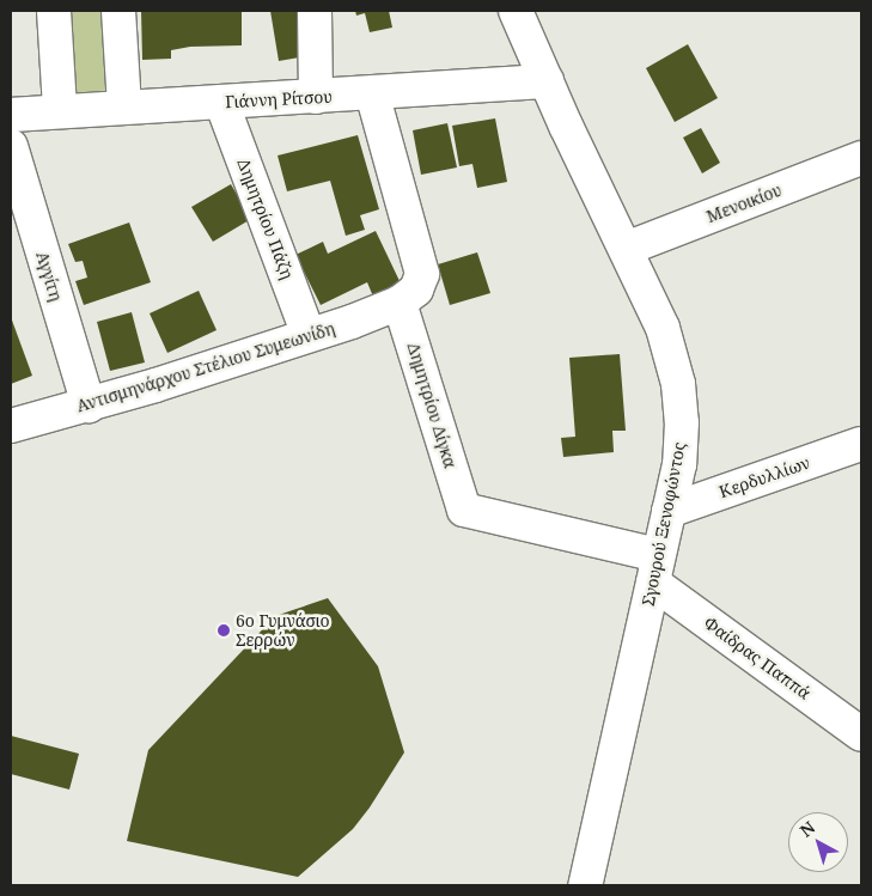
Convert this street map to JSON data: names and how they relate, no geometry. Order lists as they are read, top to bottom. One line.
{"streets":{"street":["Γιάννη Ρίτσου","Μενοικίου","Δημητρίου Πάζη","Αγγίτη","Αντισμηνάρχου Στέλιου Συμεωνίδη","Δημητρίου Δίγκα","Κερδυλλίων","Σγουρού Ξενοφώντος","Φαίδρας Παππά"]},"crossings":[["Γιάννη Ρίτσου","Δημητρίου Πάζη"],["Γιάννη Ρίτσου","Σγουρού Ξενοφώντος"],["Μενοικίου","Σγουρού Ξενοφώντος"],["Δημητρίου Πάζη","Αντισμηνάρχου Στέλιου Συμεωνίδη"],["Αγγίτη","Αντισμηνάρχου Στέλιου Συμεωνίδη"],["Αντισμηνάρχου Στέλιου Συμεωνίδη","Δημητρίου Δίγκα"],["Δημητρίου Δίγκα","Σγουρού Ξενοφώντος"],["Δημητρίου Δίγκα","Φαίδρας Παππά"],["Κερδυλλίων","Σγουρού Ξενοφώντος"],["Σγουρού Ξενοφώντος","Φαίδρας Παππά"]],"places":["6ο Γυμνάσιο Σερρών"],"north":"top left"}
